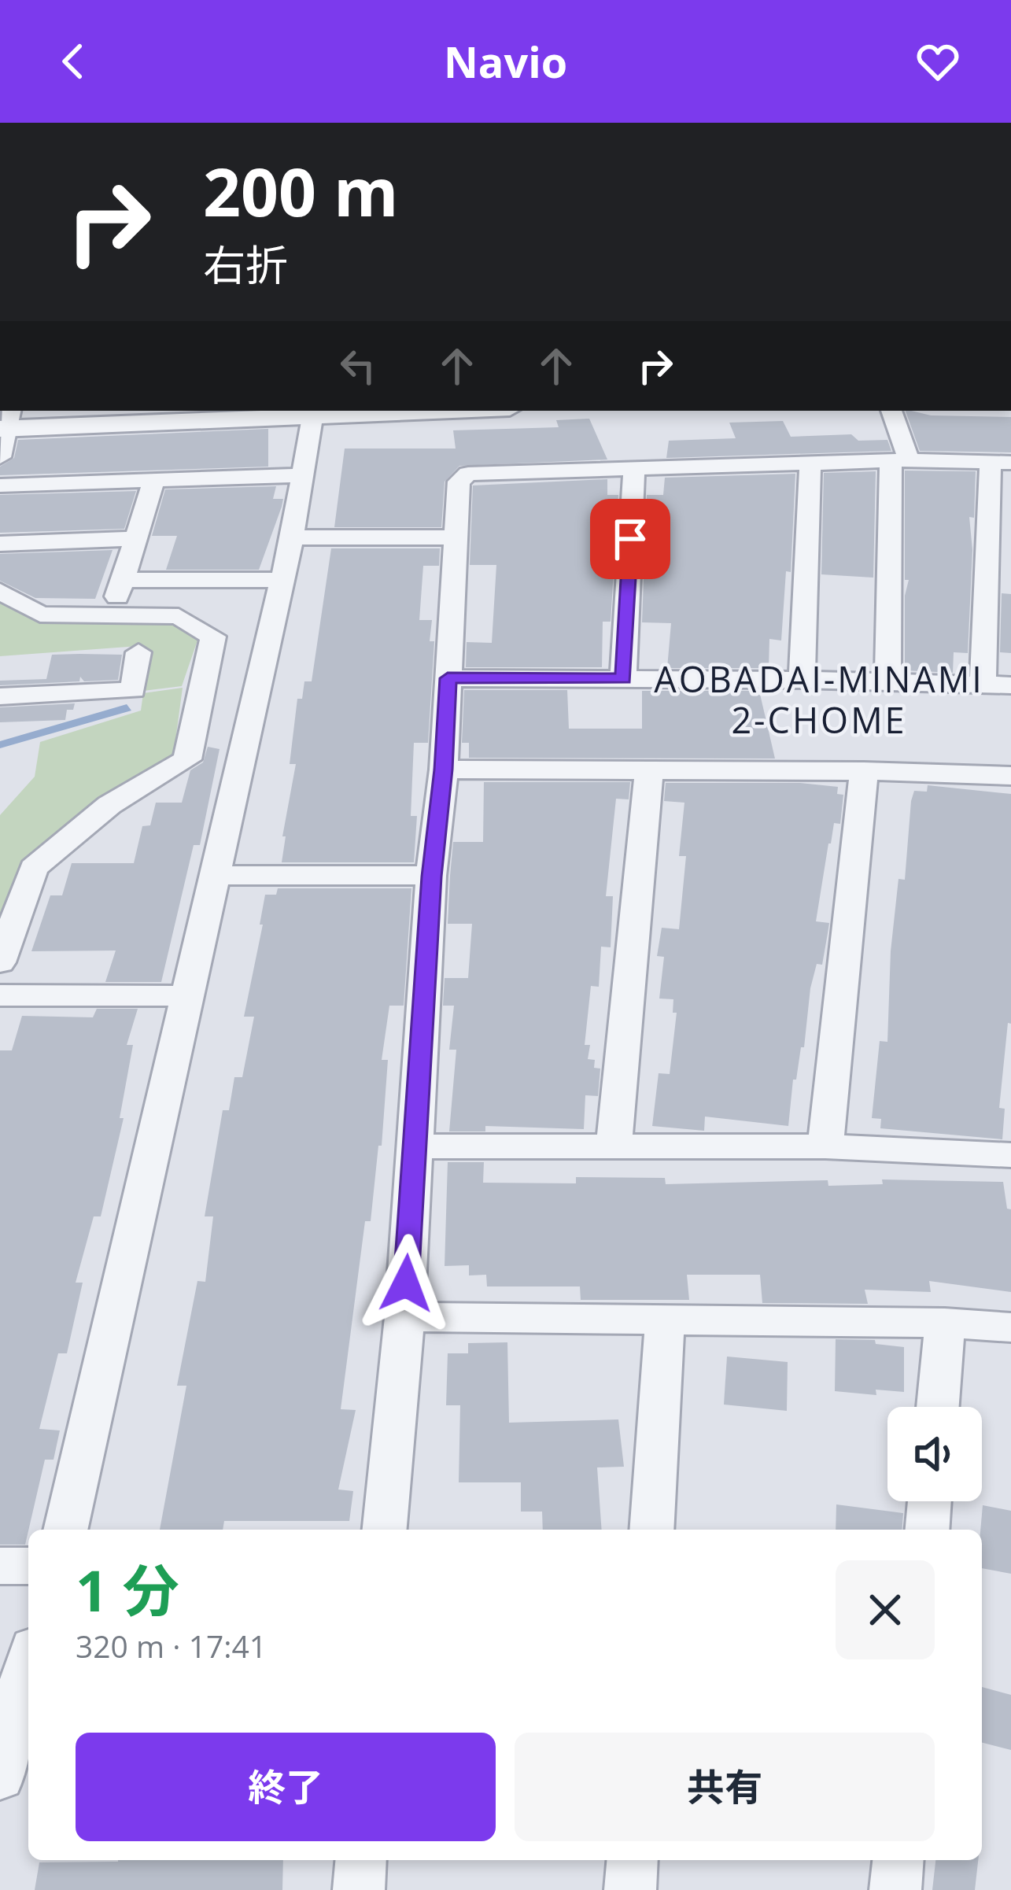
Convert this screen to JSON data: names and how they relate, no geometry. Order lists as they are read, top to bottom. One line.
{"districts":["AOBADAI-MINAMI 2-CHOME"],"page":{"header":"Navio","turn":["200 m","右折"],"heading":["1 分","320 m · 17:41"],"buttons":["終了","共有"]}}
